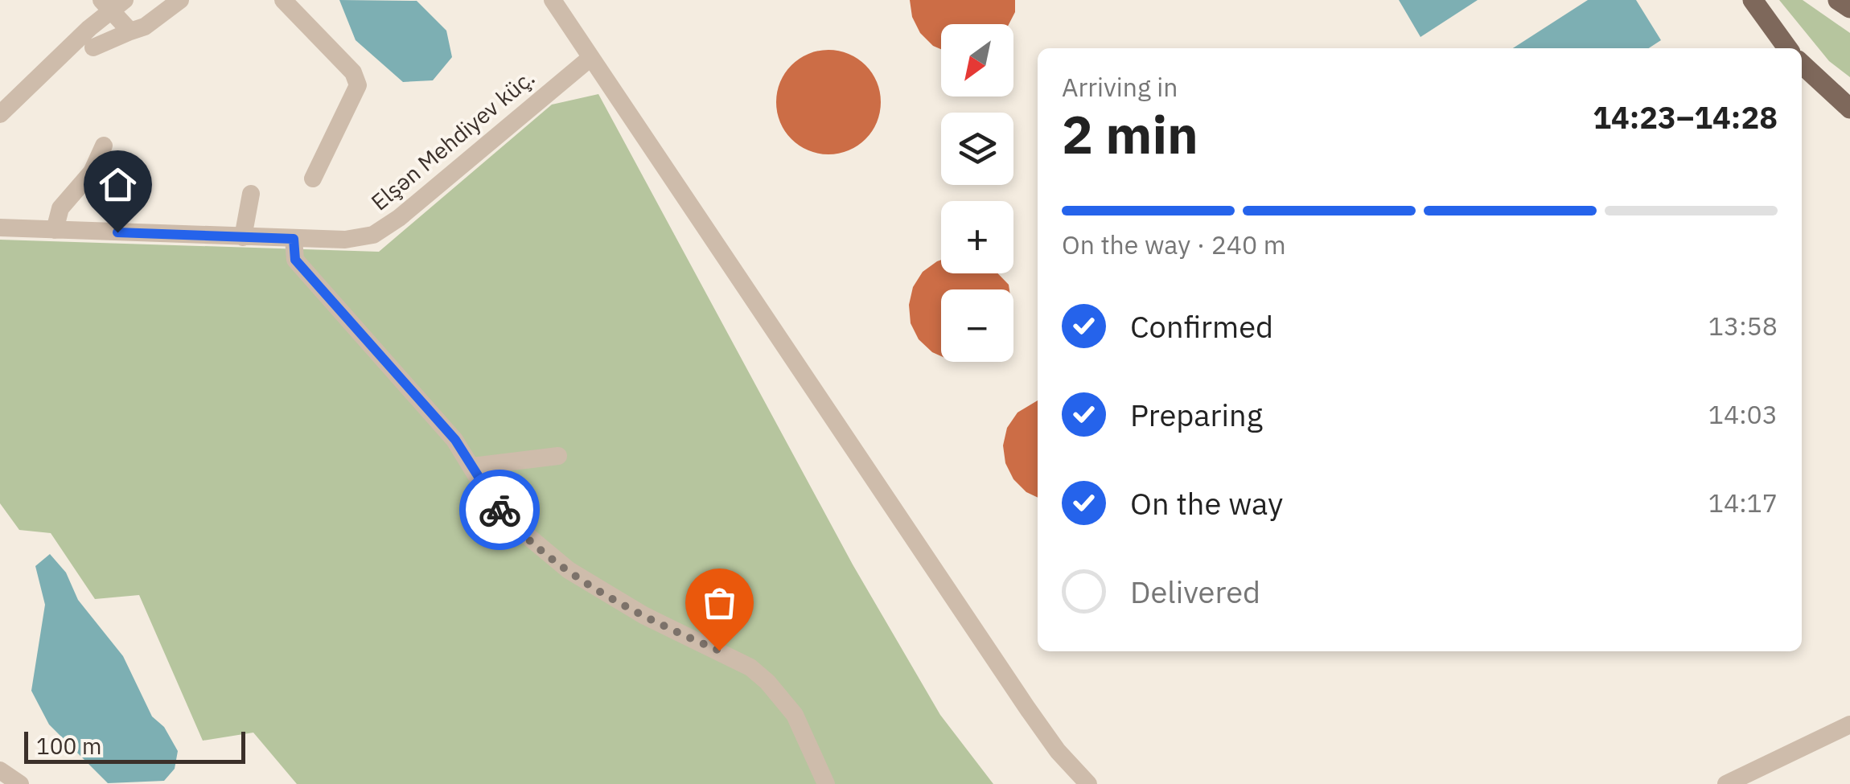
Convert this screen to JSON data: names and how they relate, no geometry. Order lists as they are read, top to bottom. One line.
{"streets":{"street":["Elşən Mehdiyev küç."]},"scale_bar":"100 m","north":"bottom left","page":{"map_buttons":["+","−"],"heading":["2 min","Arriving in","14:23–14:28"],"bar":"On the way · 240 m","list":[["Confirmed","13:58"],["Preparing","14:03"],["On the way","14:17"],"Delivered"],"scale":"100 m"}}
